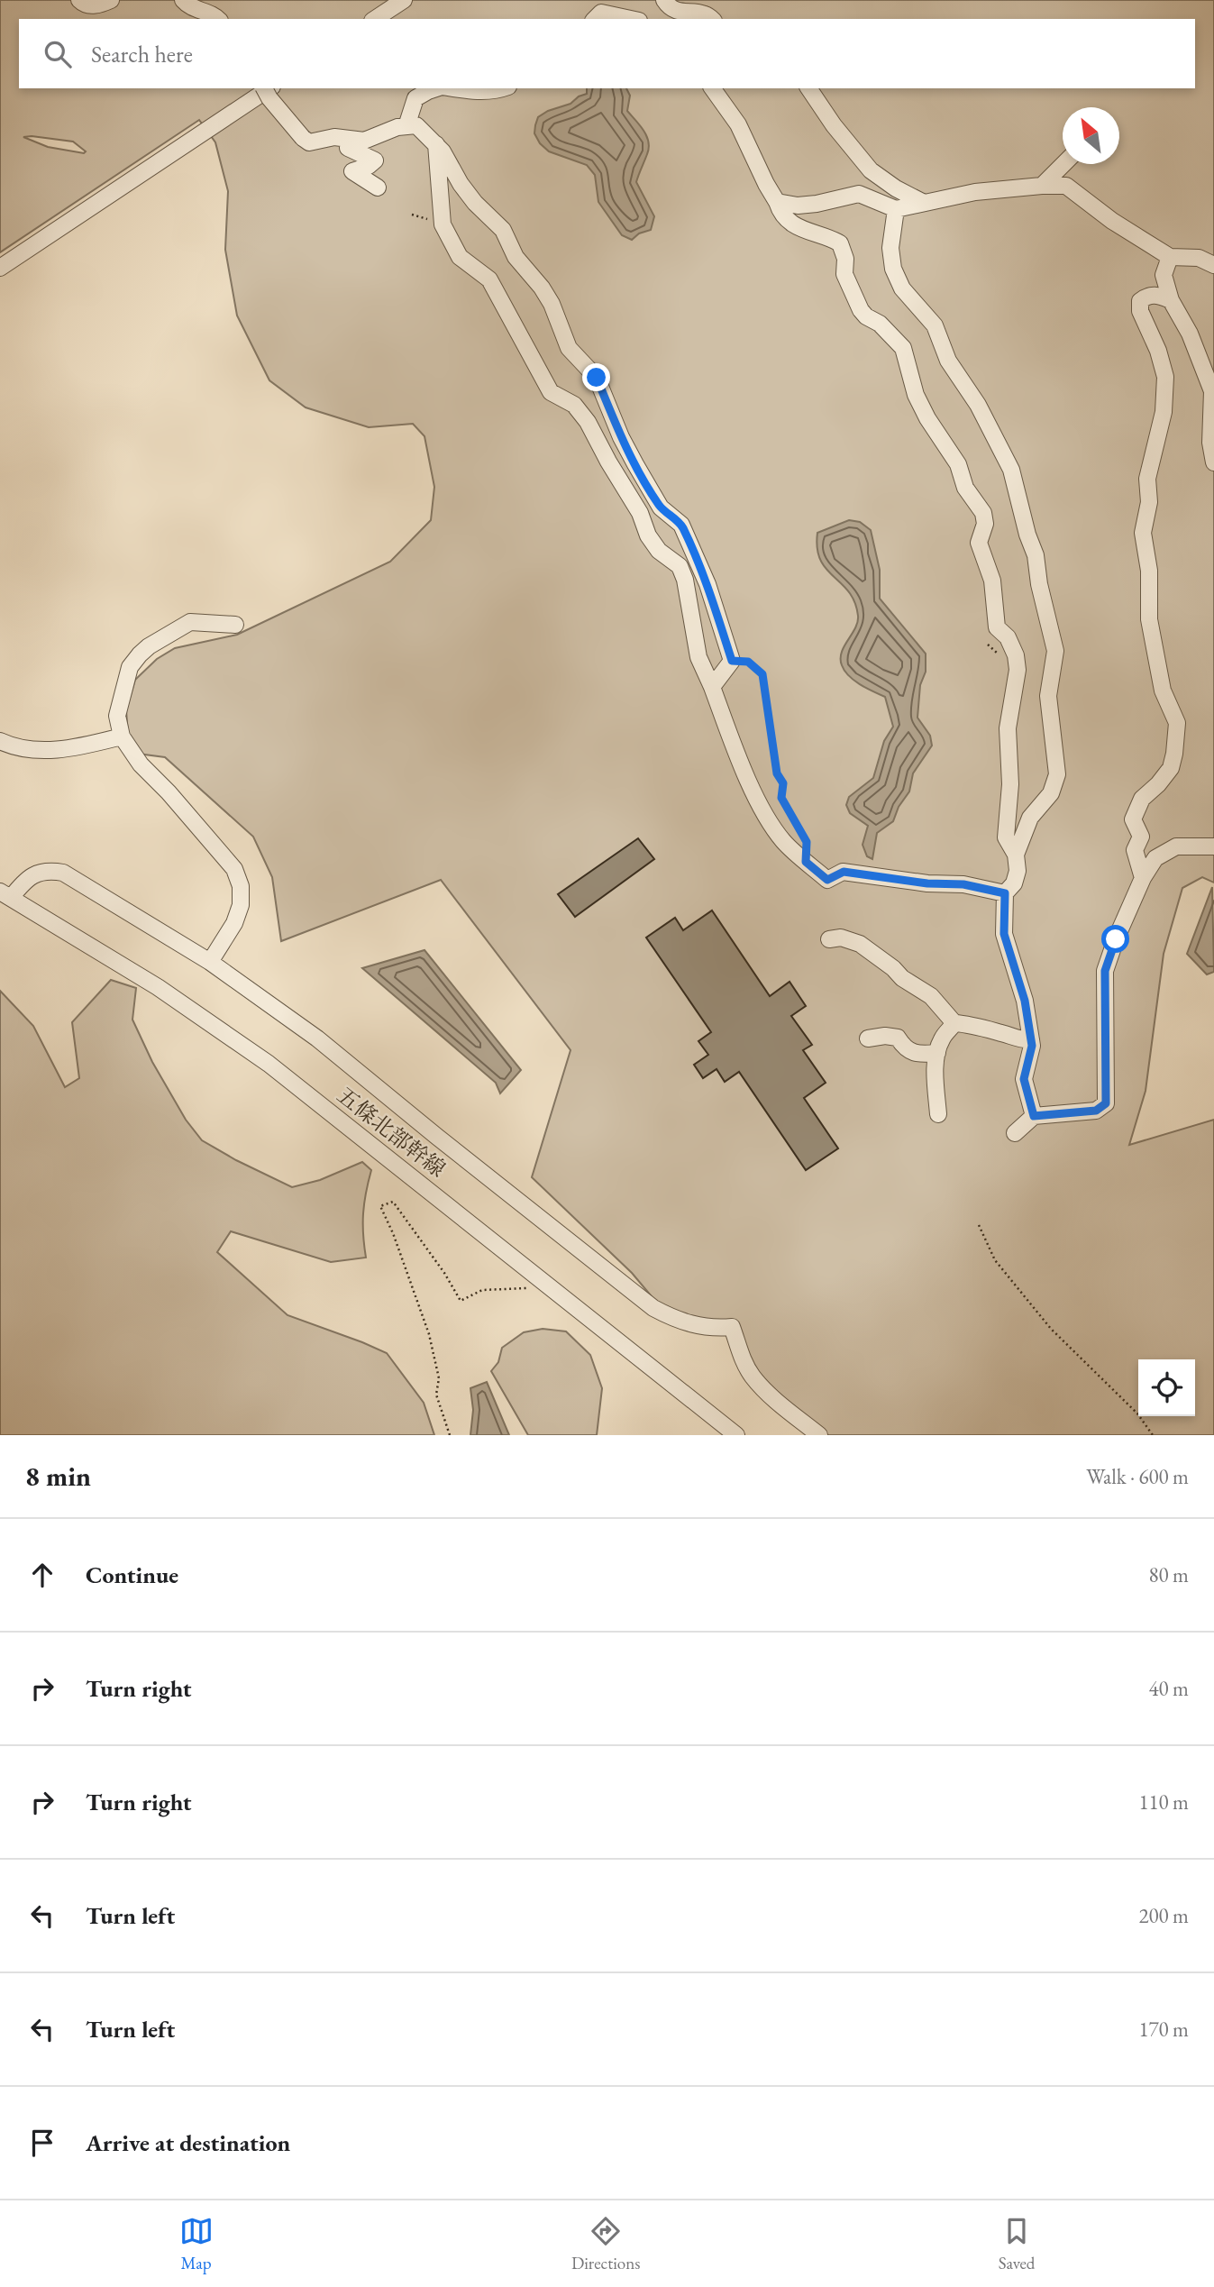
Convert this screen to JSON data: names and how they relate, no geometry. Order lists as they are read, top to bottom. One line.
{"streets":{"street":["五條北部幹線"]},"north":"top left","page":{"search":"Search here","heading":["8 min","Walk · 600 m"],"list":[["Continue","80 m"],["Turn right","40 m"],["Turn right","110 m"],["Turn left","200 m"],["Turn left","170 m"],"Arrive at destination"],"nav":["Map","Directions","Saved"]}}
